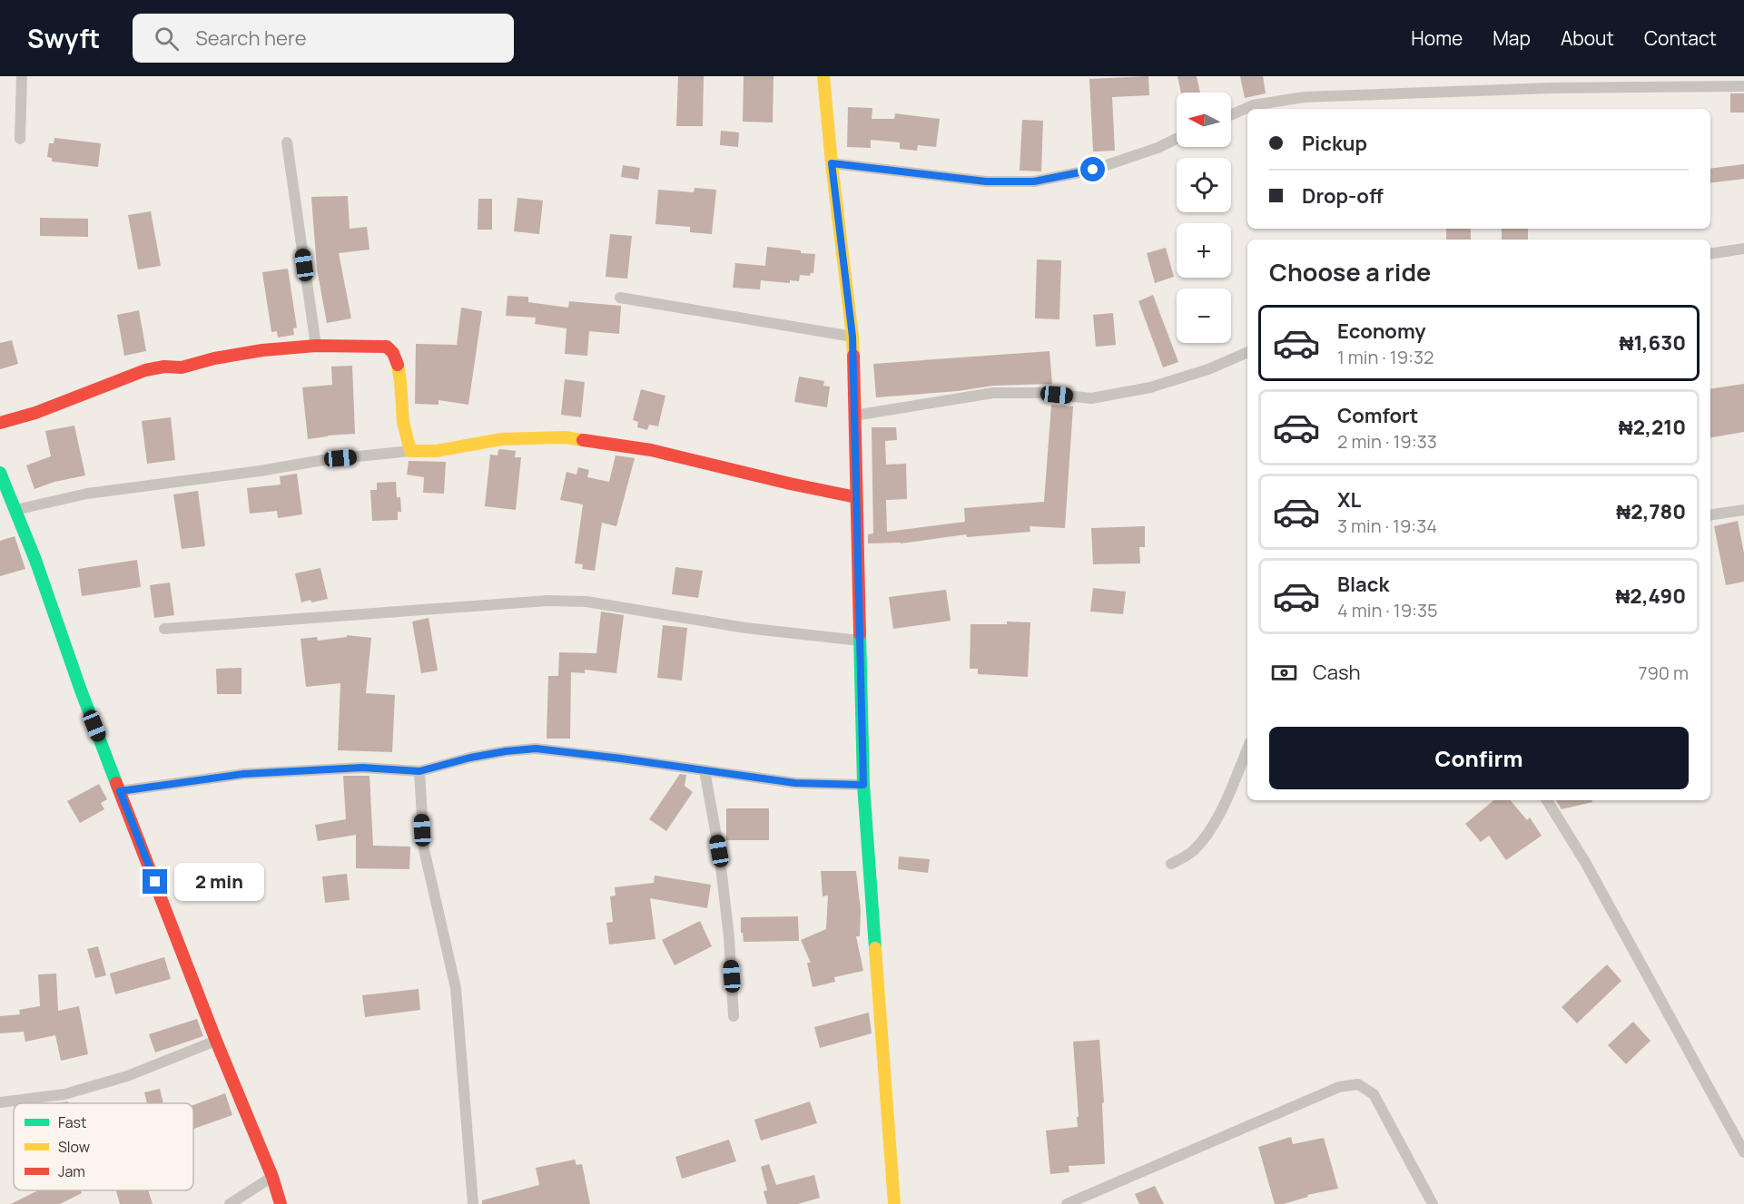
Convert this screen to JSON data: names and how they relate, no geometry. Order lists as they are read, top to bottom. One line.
{"legend":["Fast","Slow","Jam"],"north":"left","page":{"header":"Swyft","search":"Search here","nav":["Home","Map","About","Contact"],"map_buttons":["+","−"],"banner":["Pickup","Drop-off"],"heading":"Choose a ride","list":[{"name":"Economy","note":"1 min · 19:32","value":"₦1,630"},{"name":"Comfort","note":"2 min · 19:33","value":"₦2,210"},{"name":"XL","note":"3 min · 19:34","value":"₦2,780"},{"name":"Black","note":"4 min · 19:35","value":"₦2,490"}],"pay":["Cash","790 m"],"buttons":"Confirm","bubble":"2 min"}}
